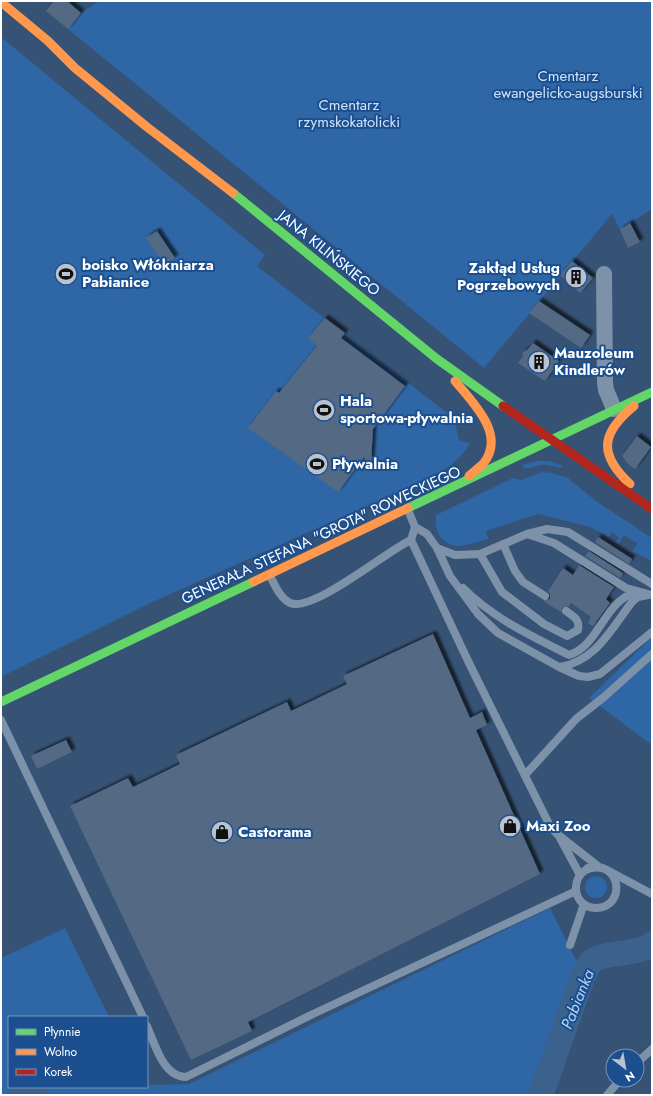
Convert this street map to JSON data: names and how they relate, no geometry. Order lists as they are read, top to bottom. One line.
{"streets":{"street":["JANA KILIŃSKIEGO","GENERAŁA STEFANA \"GROTA\" ROWECKIEGO"]},"crossings":[["JANA KILIŃSKIEGO","GENERAŁA STEFANA \"GROTA\" ROWECKIEGO"]],"water":["Pabianka"],"parks":["Cmentarz ewangelicko-augsburski","Cmentarz rzymskokatolicki"],"places":{"sports":["boisko Włókniarza Pabianice","Hala sportowa-pływalnia","Pływalnia"],"building":["Zakłąd Usług Pogrzebowych","Mauzoleum Kindlerów"],"shop":["Maxi Zoo","Castorama"]},"legend":["Płynnie","Wolno","Korek"],"north":"bottom right"}
